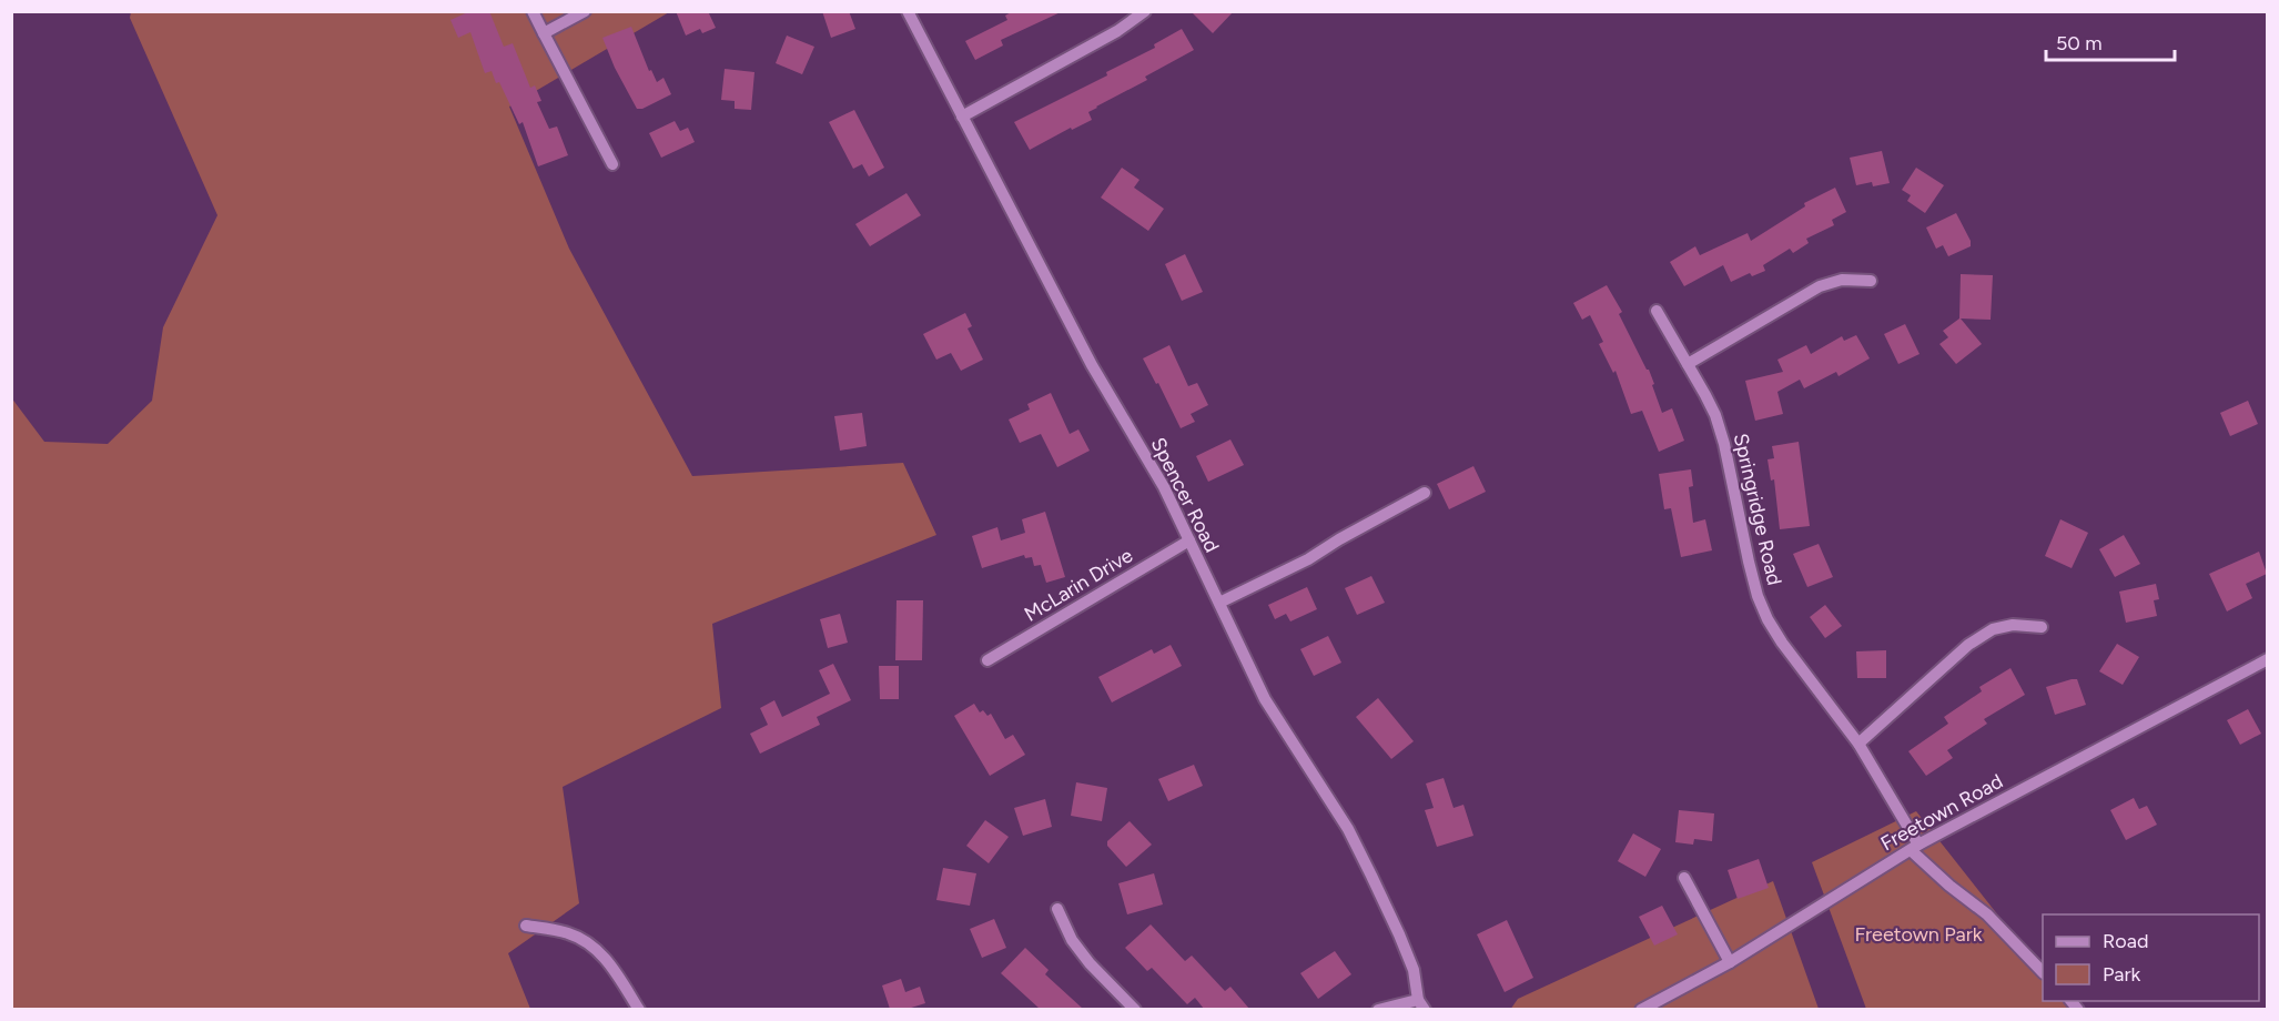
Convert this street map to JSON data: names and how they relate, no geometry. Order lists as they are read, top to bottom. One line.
{"streets":{"street":["Spencer Road","Springridge Road","McLarin Drive","Freetown Road"]},"crossings":[["Spencer Road","McLarin Drive"],["Springridge Road","Freetown Road"]],"parks":["Freetown Park"],"legend":["Road","Park"],"scale_bar":"50 m"}
